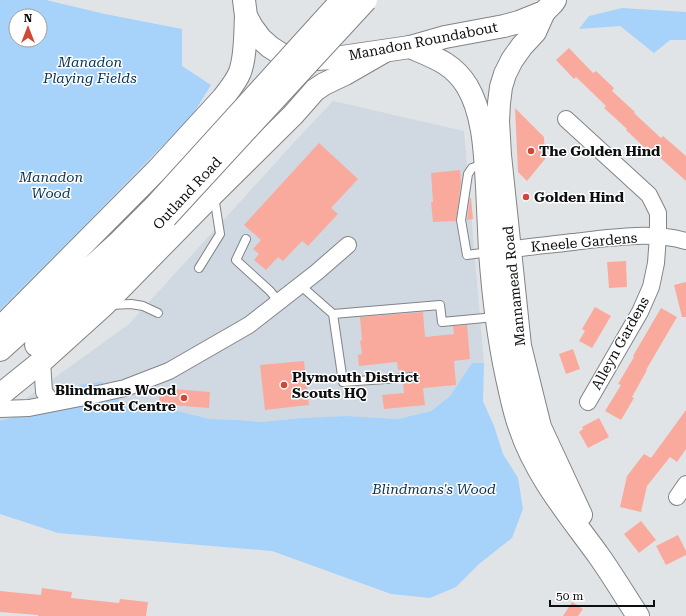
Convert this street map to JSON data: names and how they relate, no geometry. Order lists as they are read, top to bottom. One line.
{"streets":{"main road":["Manadon Roundabout","Outland Road","Mannamead Road"],"street":["Kneele Gardens","Alleyn Gardens"]},"crossings":[["Manadon Roundabout","Mannamead Road"],["Kneele Gardens","Mannamead Road"],["Kneele Gardens","Alleyn Gardens"]],"parks":["Manadon Playing Fields","Manadon Wood","Blindmans's Wood"],"places":["The Golden Hind","Golden Hind","Plymouth District Scouts HQ","Blindmans Wood Scout Centre"],"scale_bar":"50 m","north":"top"}
